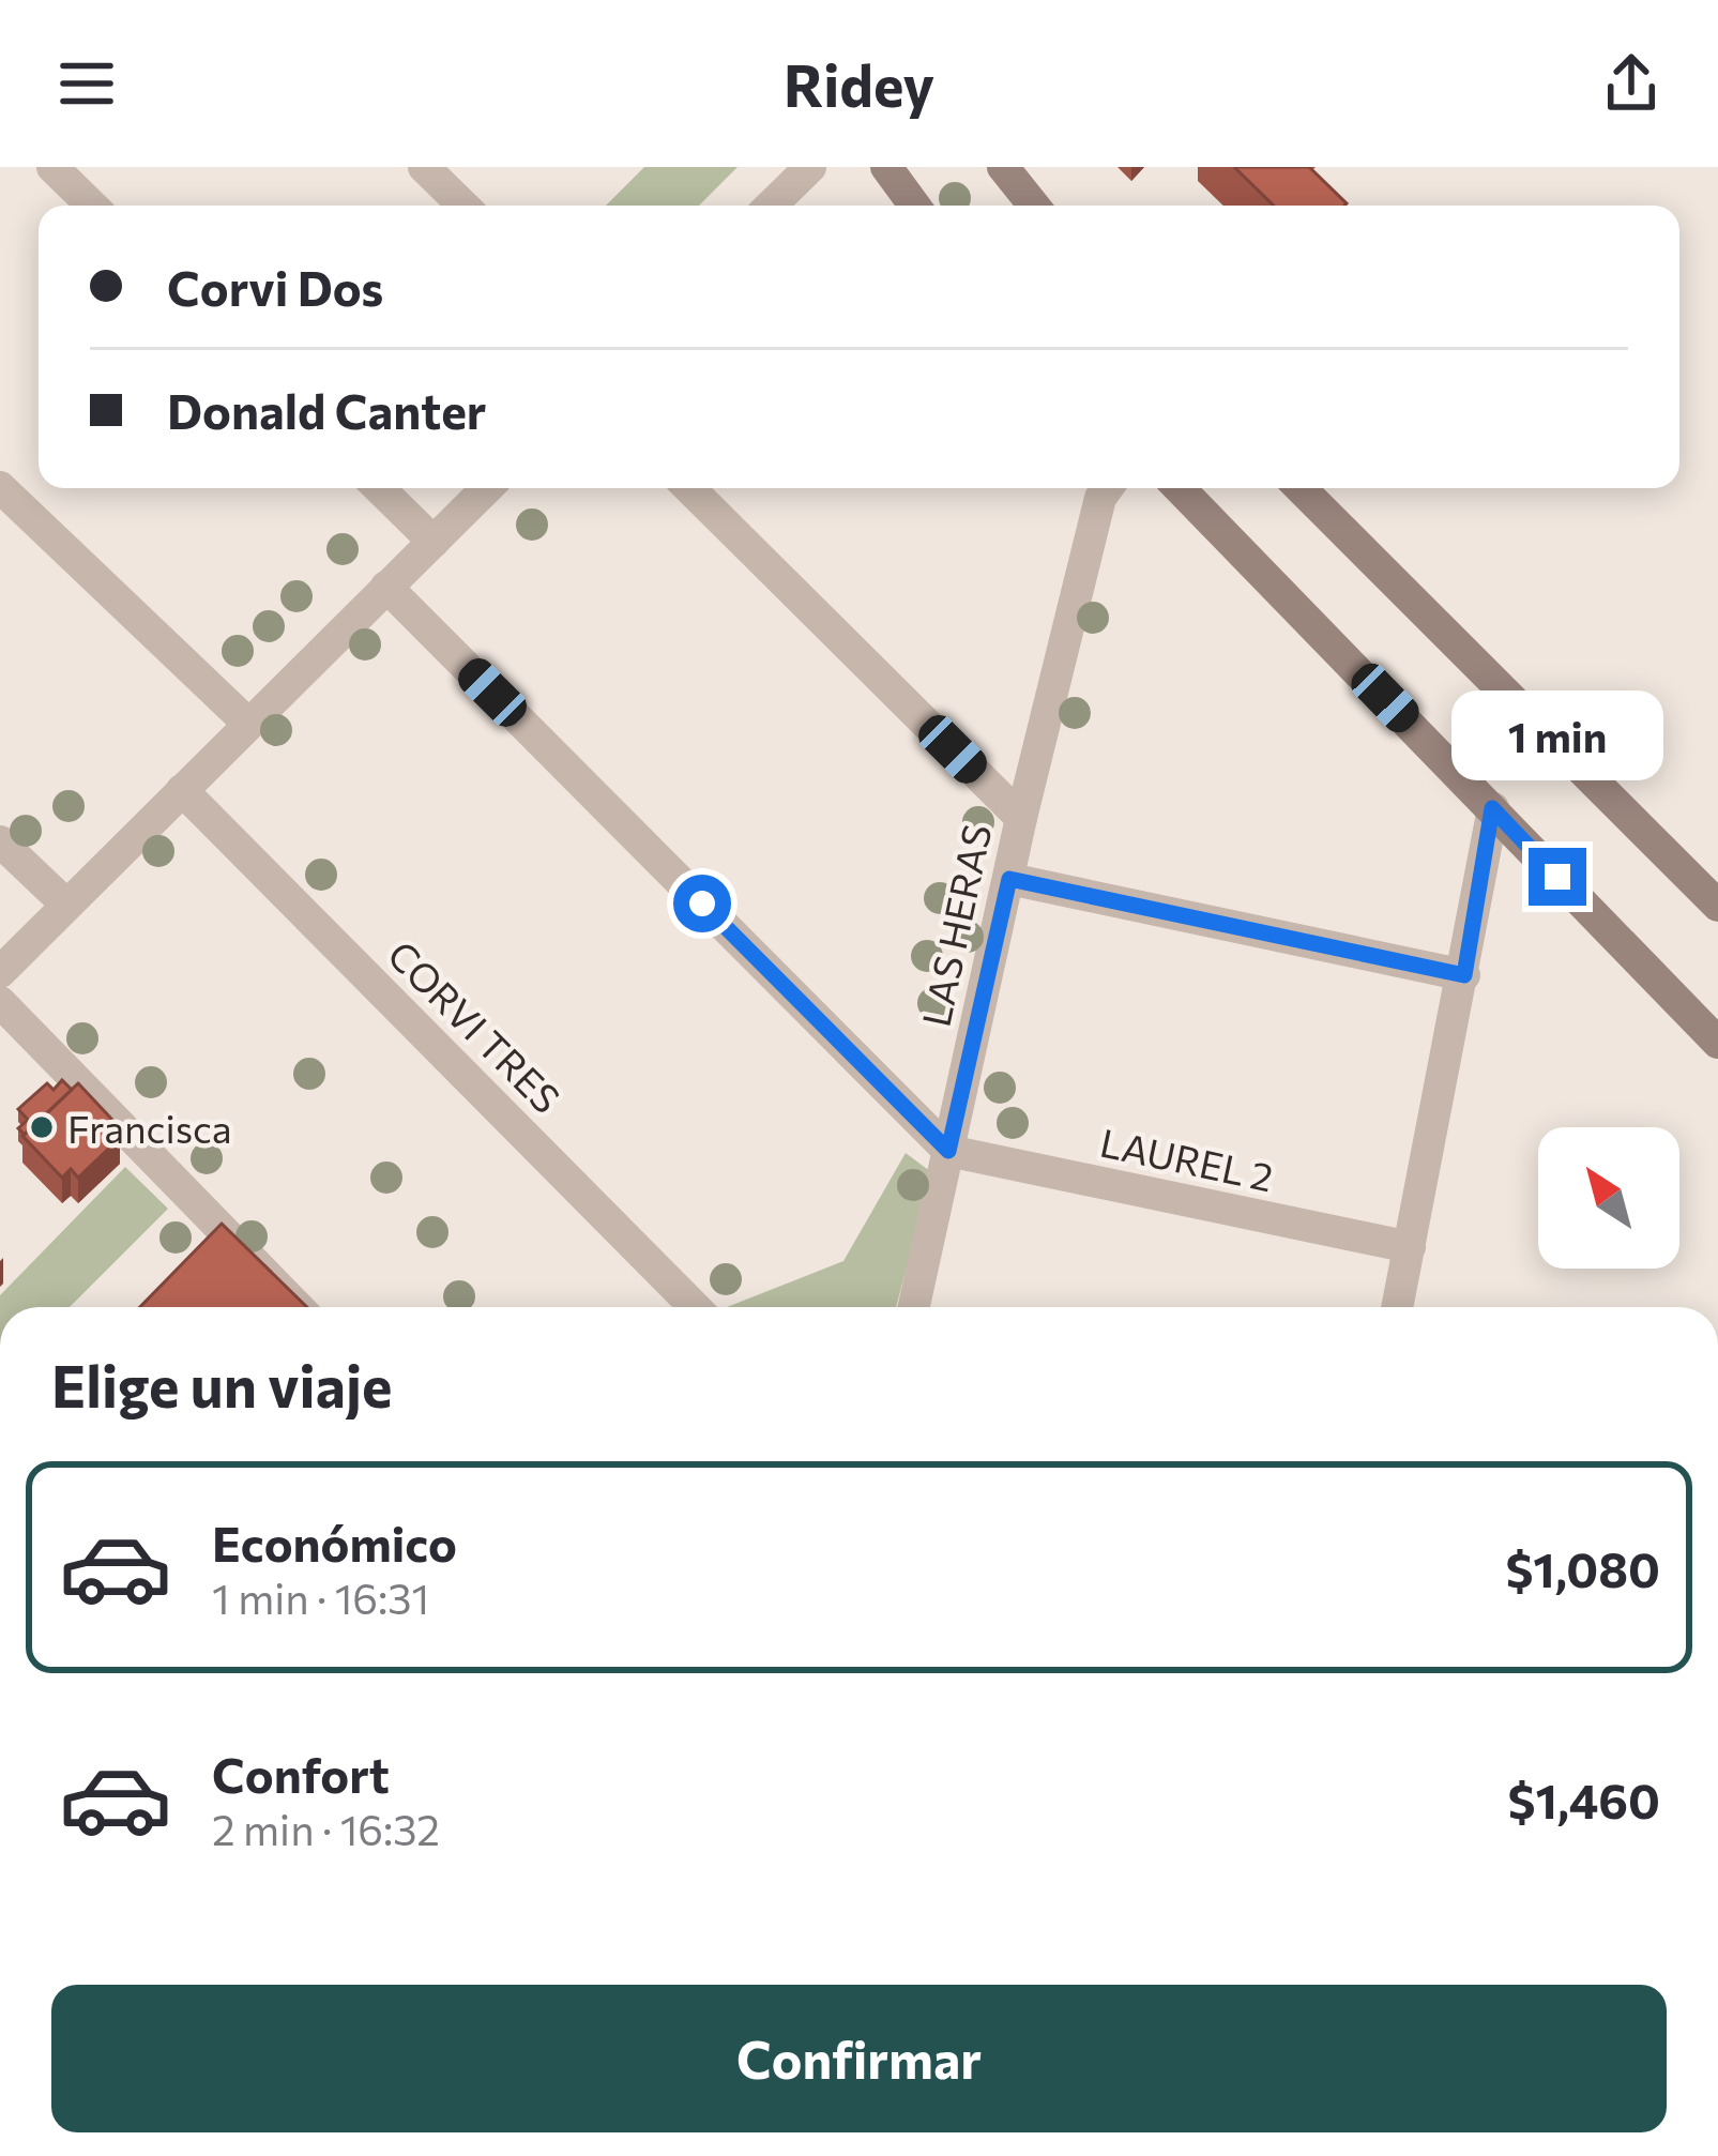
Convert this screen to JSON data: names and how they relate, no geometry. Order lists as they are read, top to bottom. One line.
{"streets":{"street":["LAS HERAS","CORVI TRES","LAUREL 2"]},"crossings":[["LAS HERAS","LAUREL 2"]],"places":["Francisca"],"north":"top left","page":{"header":"Ridey","banner":["Corvi Dos","Donald Canter"],"bubble":"1 min","heading":"Elige un viaje","list":[{"name":"Económico","note":"1 min · 16:31","value":"$1,080"},{"name":"Confort","note":"2 min · 16:32","value":"$1,460"}],"buttons":"Confirmar"}}
